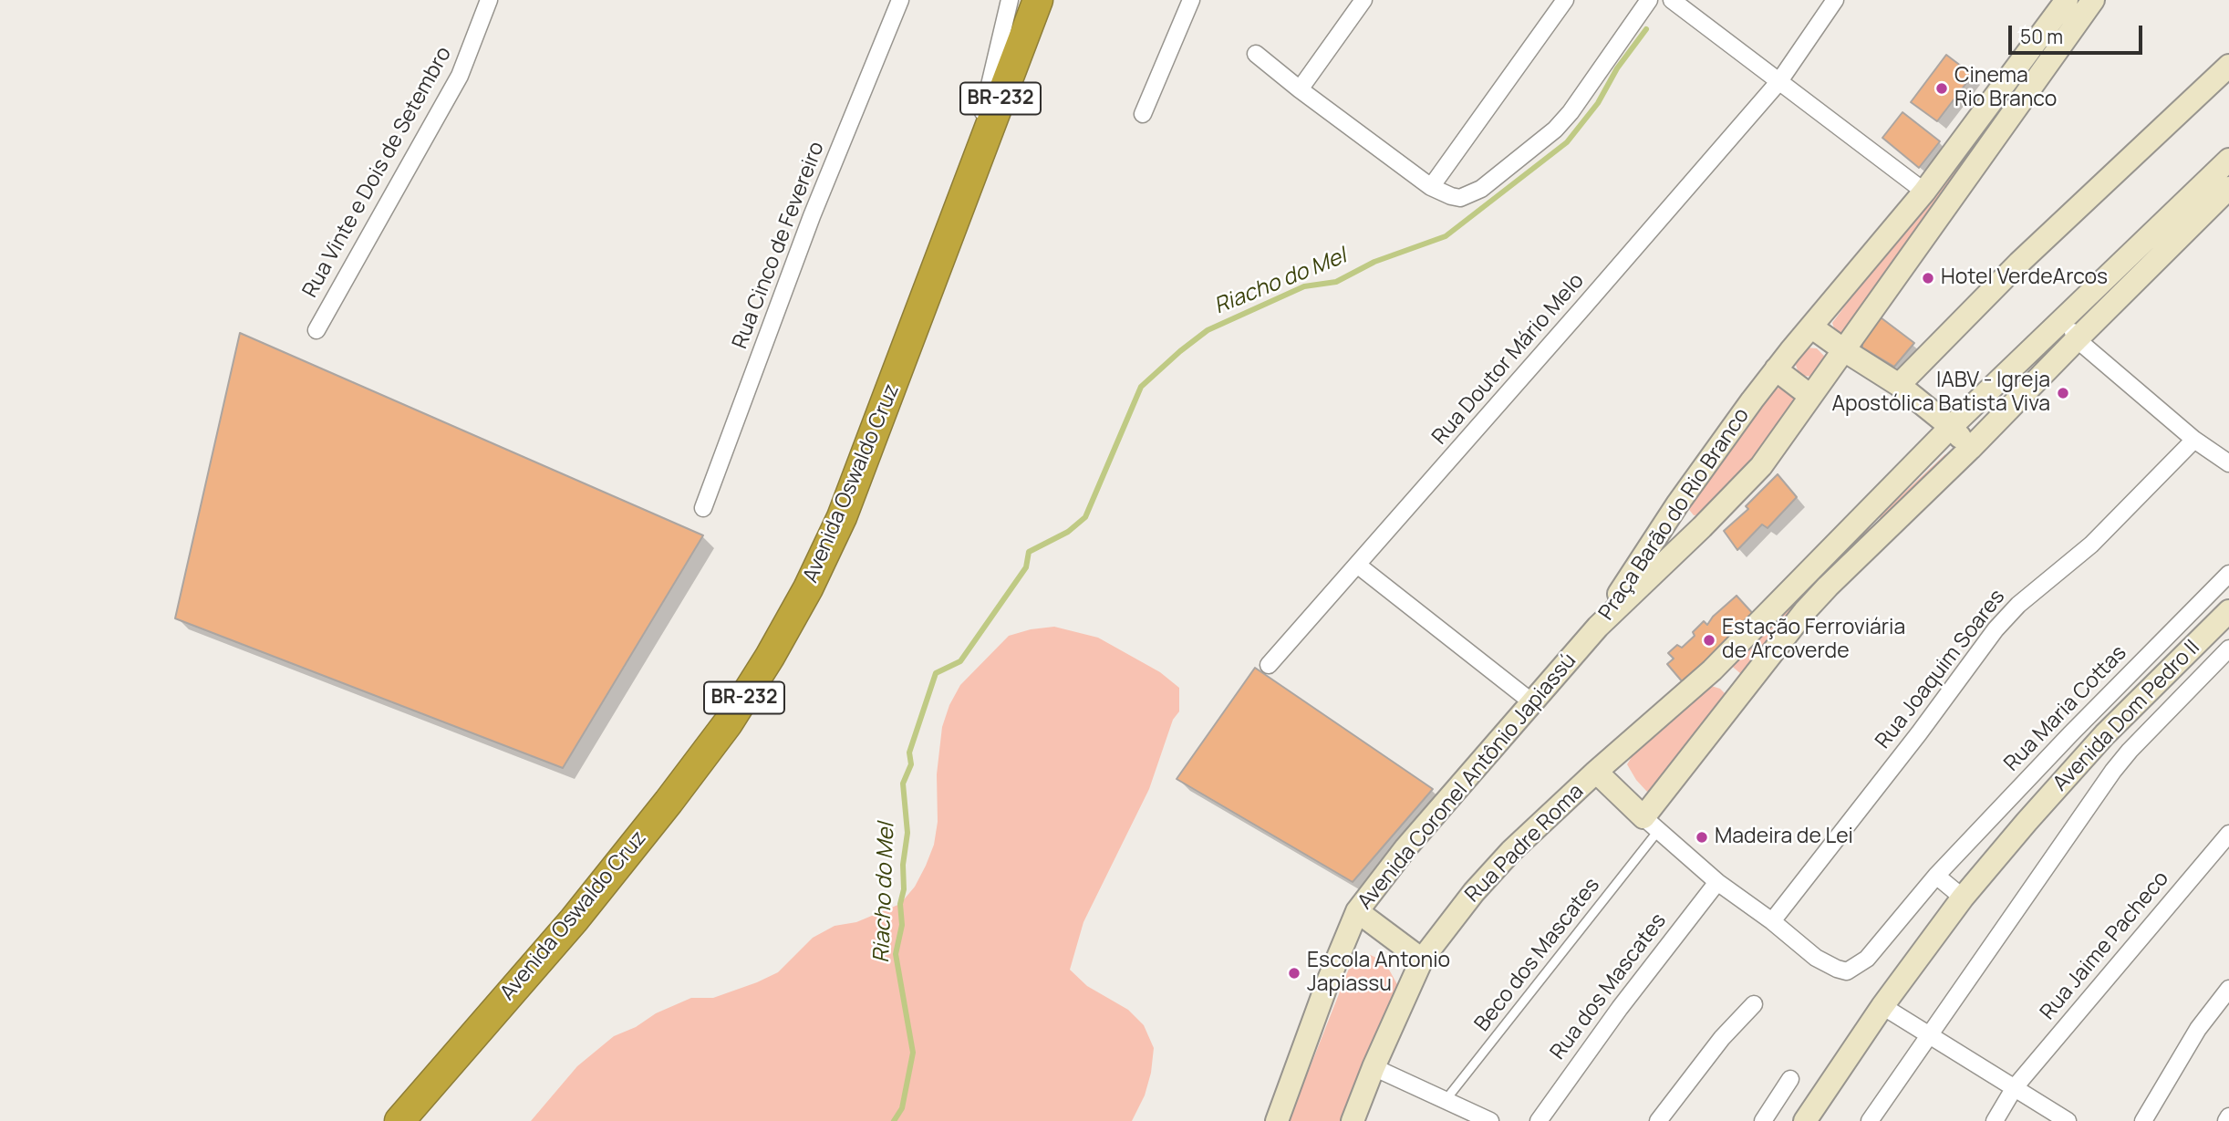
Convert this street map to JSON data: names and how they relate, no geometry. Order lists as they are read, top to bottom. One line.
{"streets":{"highway":["BR-232","Avenida Oswaldo Cruz"],"street":["Rua Vinte e Dois de Setembro","Rua Cinco de Fevereiro","Rua Doutor Mário Melo","Praça Barão do Rio Branco","Rua Joaquim Soares","Rua Maria Cottas","Avenida Dom Pedro II","Avenida Coronel Antônio Japiassú","Rua Padre Roma","Rua Jaime Pacheco","Rua dos Mascates"],"lane":["Beco dos Mascates"]},"crossings":[["Praça Barão do Rio Branco","Avenida Coronel Antônio Japiassú"],["Rua Joaquim Soares","Rua Maria Cottas"]],"water":["Riacho do Mel"],"places":["Cinema Rio Branco","Hotel VerdeArcos","IABV - Igreja Apostólica Batista Viva","Estação Ferroviária de Arcoverde","Madeira de Lei","Escola Antonio Japiassu"],"scale_bar":"50 m"}
